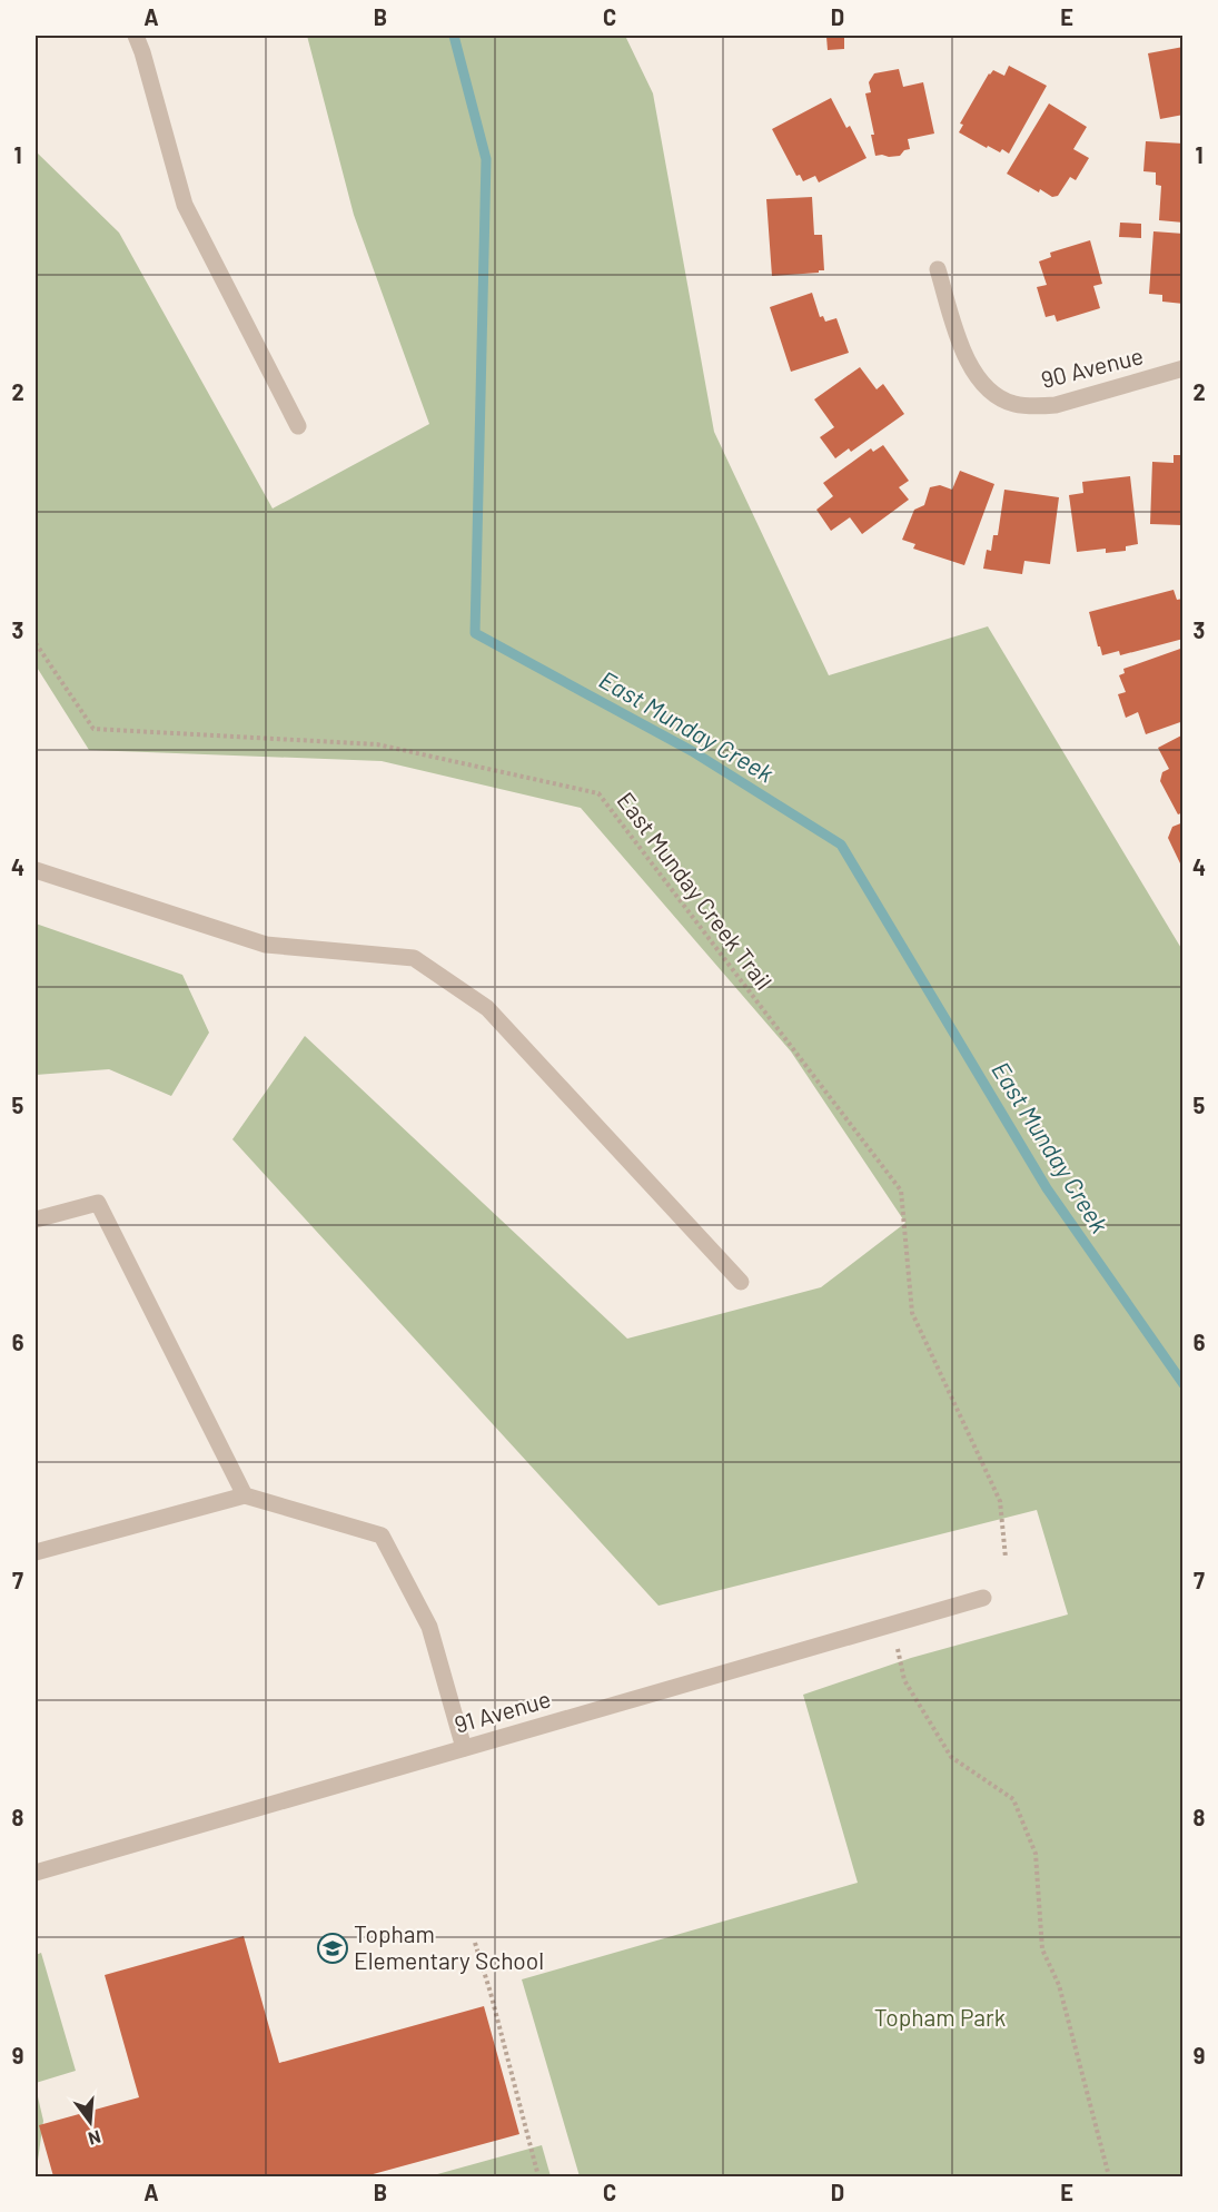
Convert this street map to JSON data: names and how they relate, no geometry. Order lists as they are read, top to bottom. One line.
{"streets":{"street":["90 Avenue","91 Avenue"],"path":["East Munday Creek Trail"]},"water":["East Munday Creek"],"parks":["Topham Park"],"places":{"school or university":["Topham Elementary School"]},"north":"bottom","grid":{"columns":["A","B","C","D","E"],"rows":["1","2","3","4","5","6","7","8","9"]}}
